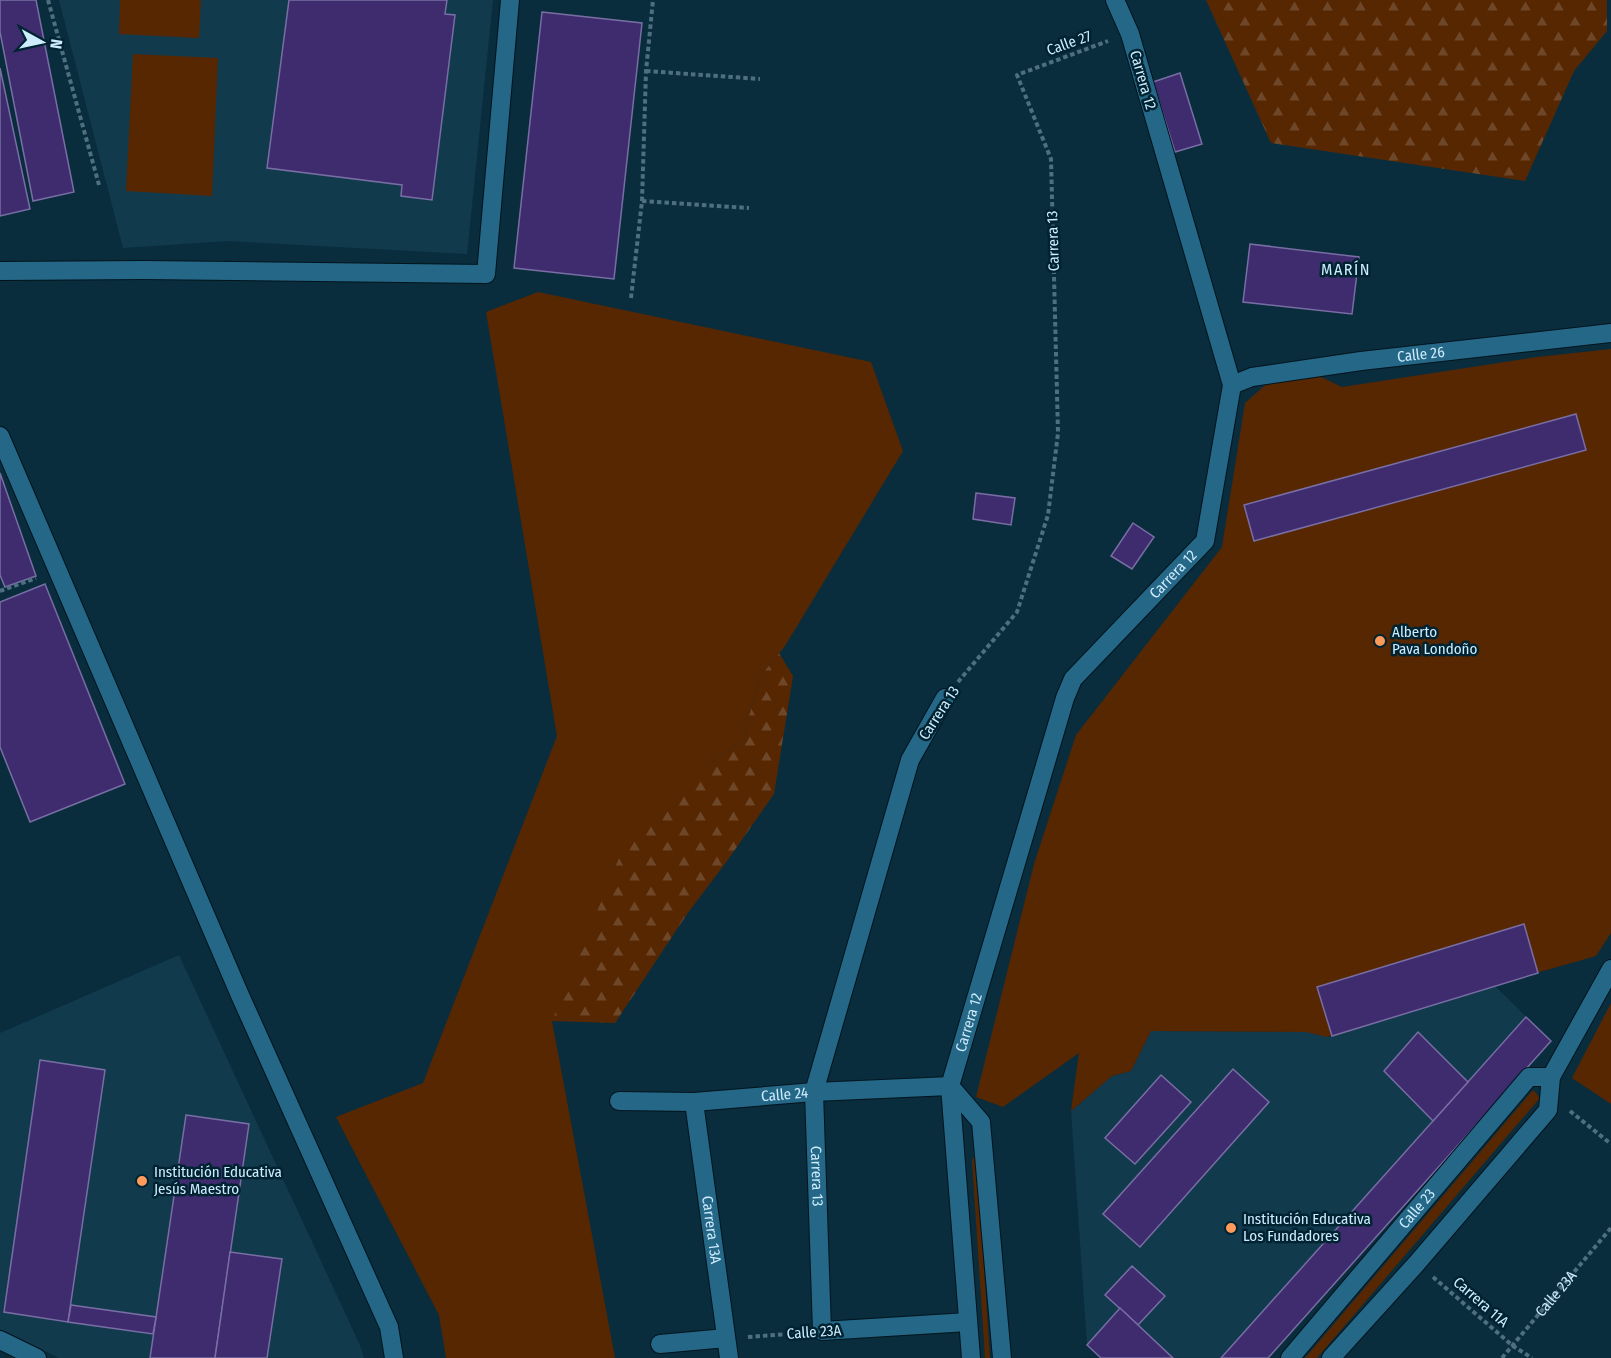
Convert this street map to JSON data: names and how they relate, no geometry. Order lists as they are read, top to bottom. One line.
{"streets":{"street":["Carrera 12","Carrera 13","Calle 26","Calle 24","Calle 23","Carrera 13A","Calle 23A"],"path":["Calle 27","Carrera 11A"]},"crossings":[["Calle 27","Carrera 12"],["Calle 27","Carrera 13"],["Carrera 12","Calle 26"],["Carrera 12","Calle 24"],["Carrera 12","Calle 23A"],["Carrera 13","Calle 24"],["Carrera 13","Calle 23A"],["Calle 24","Carrera 13A"],["Carrera 13A","Calle 23A"],["Calle 23A","Carrera 11A"]],"districts":["MARÍN"],"places":["Alberto Pava Londoño","Institución Educativa Jesús Maestro","Institución Educativa Los Fundadores"],"north":"right"}
